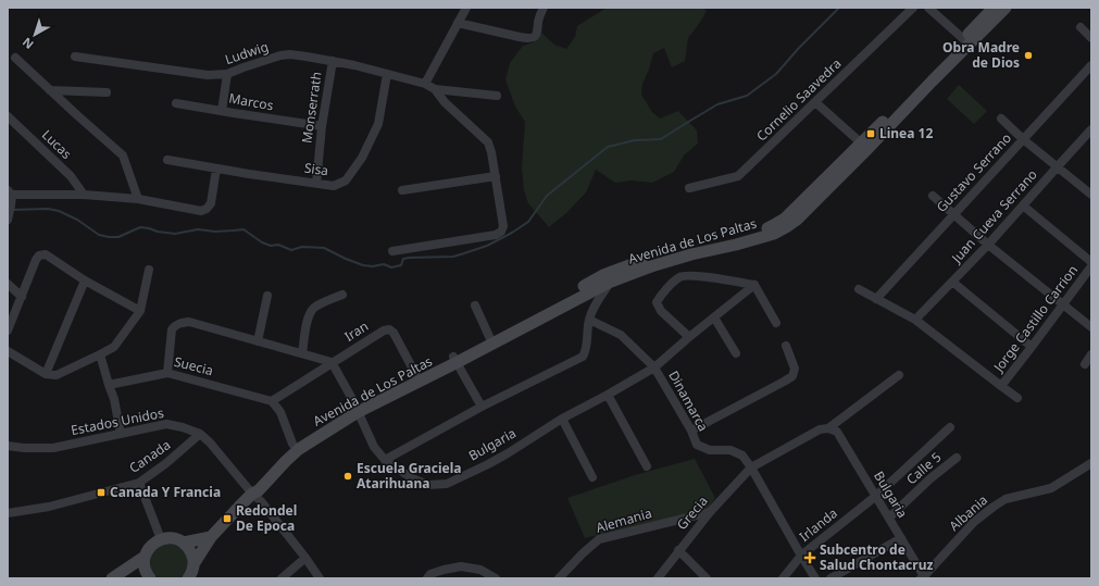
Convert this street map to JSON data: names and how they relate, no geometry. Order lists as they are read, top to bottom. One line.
{"streets":{"main road":["Avenida de Los Paltas"],"street":["Ludwig","Cornelio Saavedra","Marcos","Monserrath","Lucas","Sisa","Gustavo Serrano","Juan Cueva Serrano","Jorge Castillo Carrion","Iran","Suecia","Dinamarca","Estados Unidos","Bulgaria","Canada","Calle 5","Grecia","Albania","Alemania","Irlanda"]},"crossings":[["Ludwig","Monserrath"],["Ludwig","Sisa"],["Marcos","Monserrath"],["Monserrath","Sisa"],["Avenida de Los Paltas","Iran"],["Avenida de Los Paltas","Estados Unidos"],["Avenida de Los Paltas","Bulgaria"],["Iran","Bulgaria"],["Dinamarca","Bulgaria"],["Dinamarca","Grecia"],["Dinamarca","Irlanda"],["Estados Unidos","Canada"],["Bulgaria","Calle 5"],["Bulgaria","Grecia"],["Bulgaria","Albania"],["Bulgaria","Irlanda"],["Grecia","Alemania"]],"places":{"other":["Obra Madre de Dios","Escuela Graciela Atarihuana"],"transit":["Linea 12","Canada Y Francia","Redondel De Epoca"],"health":["Subcentro de Salud Chontacruz"]},"north":"bottom left"}
